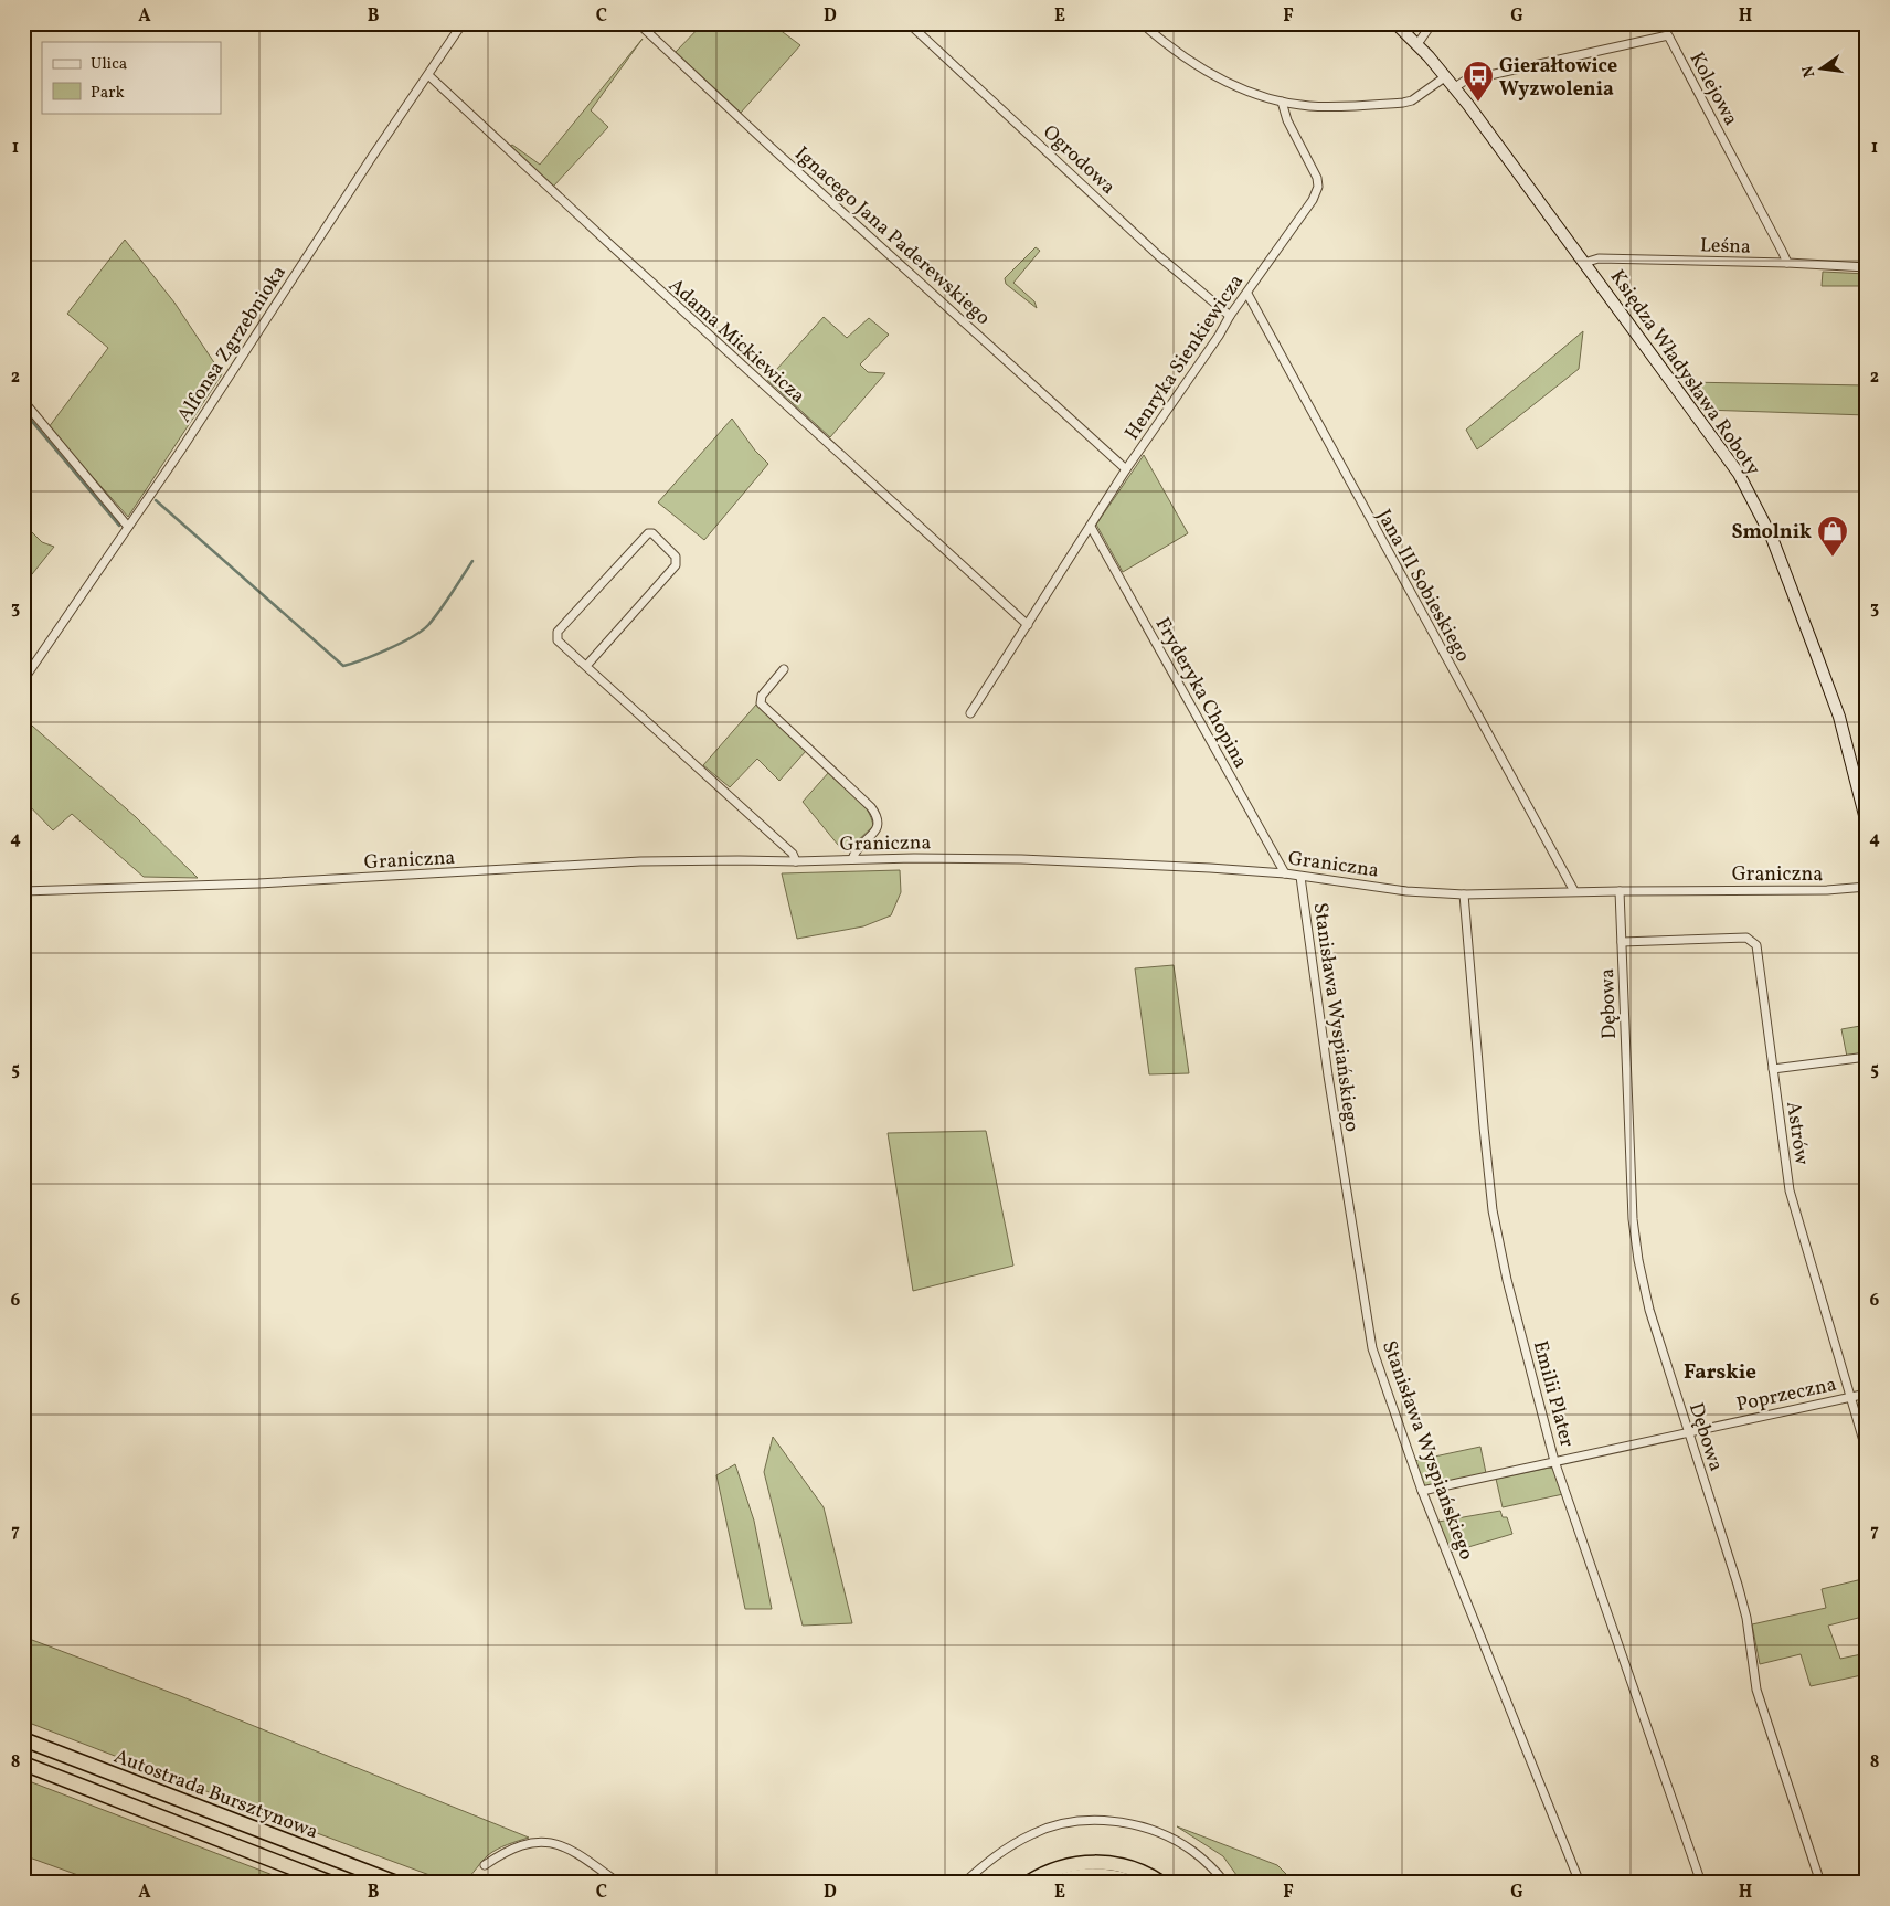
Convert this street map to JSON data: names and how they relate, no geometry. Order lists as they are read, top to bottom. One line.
{"streets":{"highway":["Autostrada Bursztynowa"],"main road":["Księdza Władysława Roboty"],"street":["Kolejowa","Ogrodowa","Ignacego Jana Paderewskiego","Leśna","Adama Mickiewicza","Alfonsa Zgrzebnioka","Henryka Sienkiewicza","Jana III Sobieskiego","Fryderyka Chopina","Graniczna","Dębowa","Stanisława Wyspiańskiego","Astrów","Emilii Plater","Poprzeczna"]},"crossings":[["Kolejowa","Leśna"],["Kolejowa","Księdza Władysława Roboty"],["Ogrodowa","Henryka Sienkiewicza"],["Ignacego Jana Paderewskiego","Henryka Sienkiewicza"],["Leśna","Księdza Władysława Roboty"],["Adama Mickiewicza","Alfonsa Zgrzebnioka"],["Adama Mickiewicza","Henryka Sienkiewicza"],["Henryka Sienkiewicza","Jana III Sobieskiego"],["Henryka Sienkiewicza","Fryderyka Chopina"],["Jana III Sobieskiego","Graniczna"],["Fryderyka Chopina","Graniczna"],["Graniczna","Dębowa"],["Graniczna","Stanisława Wyspiańskiego"],["Graniczna","Emilii Plater"],["Dębowa","Astrów"],["Dębowa","Poprzeczna"],["Stanisława Wyspiańskiego","Poprzeczna"],["Astrów","Poprzeczna"],["Emilii Plater","Poprzeczna"]],"districts":["Farskie"],"places":{"bus stop":["Gierałtowice Wyzwolenia"],"shop":["Smolnik"]},"legend":["Ulica","Park"],"north":"left","grid":{"columns":["A","B","C","D","E","F","G","H"],"rows":["1","2","3","4","5","6","7","8"]}}
